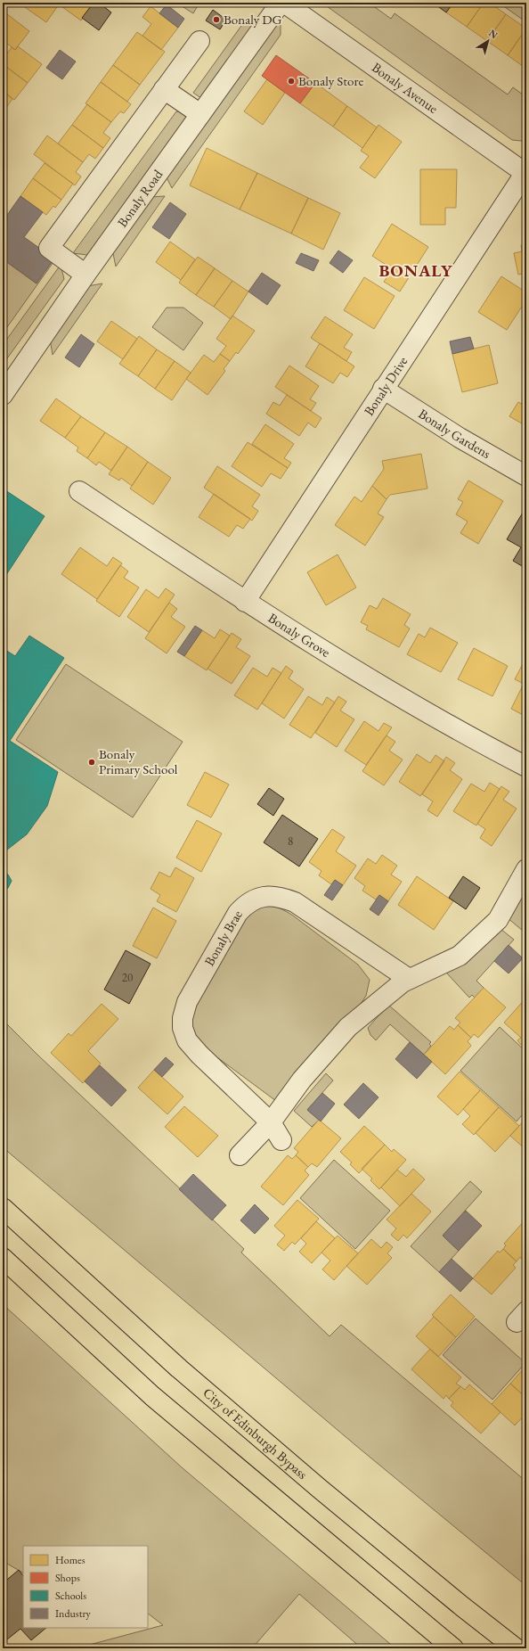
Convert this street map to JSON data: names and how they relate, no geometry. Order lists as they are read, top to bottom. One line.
{"streets":{"highway":["City of Edinburgh Bypass"],"street":["Bonaly Avenue","Bonaly Road","Bonaly Drive","Bonaly Gardens","Bonaly Grove","Bonaly Brae"]},"crossings":[["Bonaly Avenue","Bonaly Drive"],["Bonaly Drive","Bonaly Gardens"],["Bonaly Drive","Bonaly Grove"]],"districts":["BONALY"],"places":["Bonaly DG","Bonaly Store","Bonaly Primary School"],"house_numbers":["8","20"],"legend":["Homes","Shops","Schools","Industry"],"north":"top right"}
